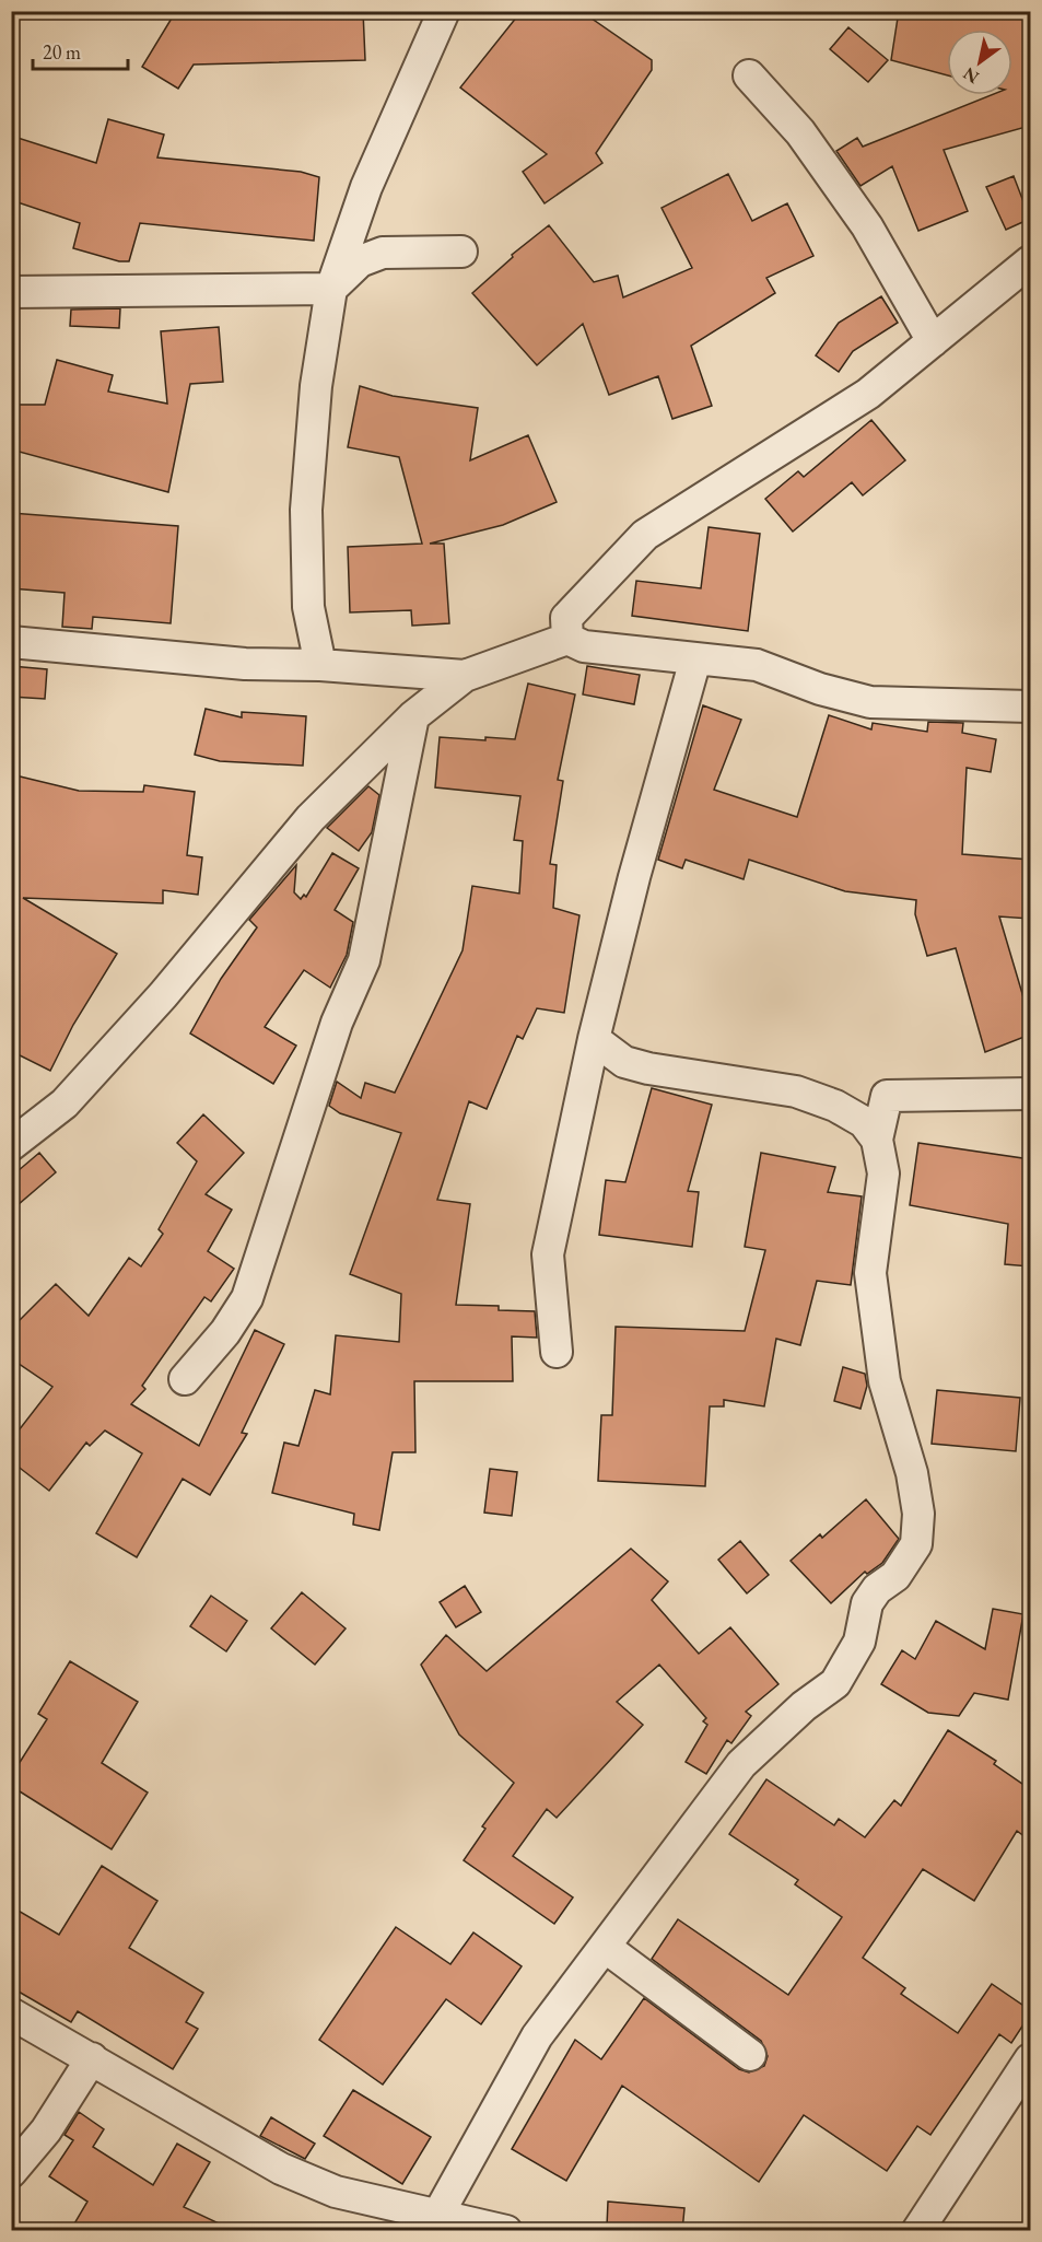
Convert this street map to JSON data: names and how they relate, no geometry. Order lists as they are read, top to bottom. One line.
{"scale_bar":"20 m","north":"bottom left"}
